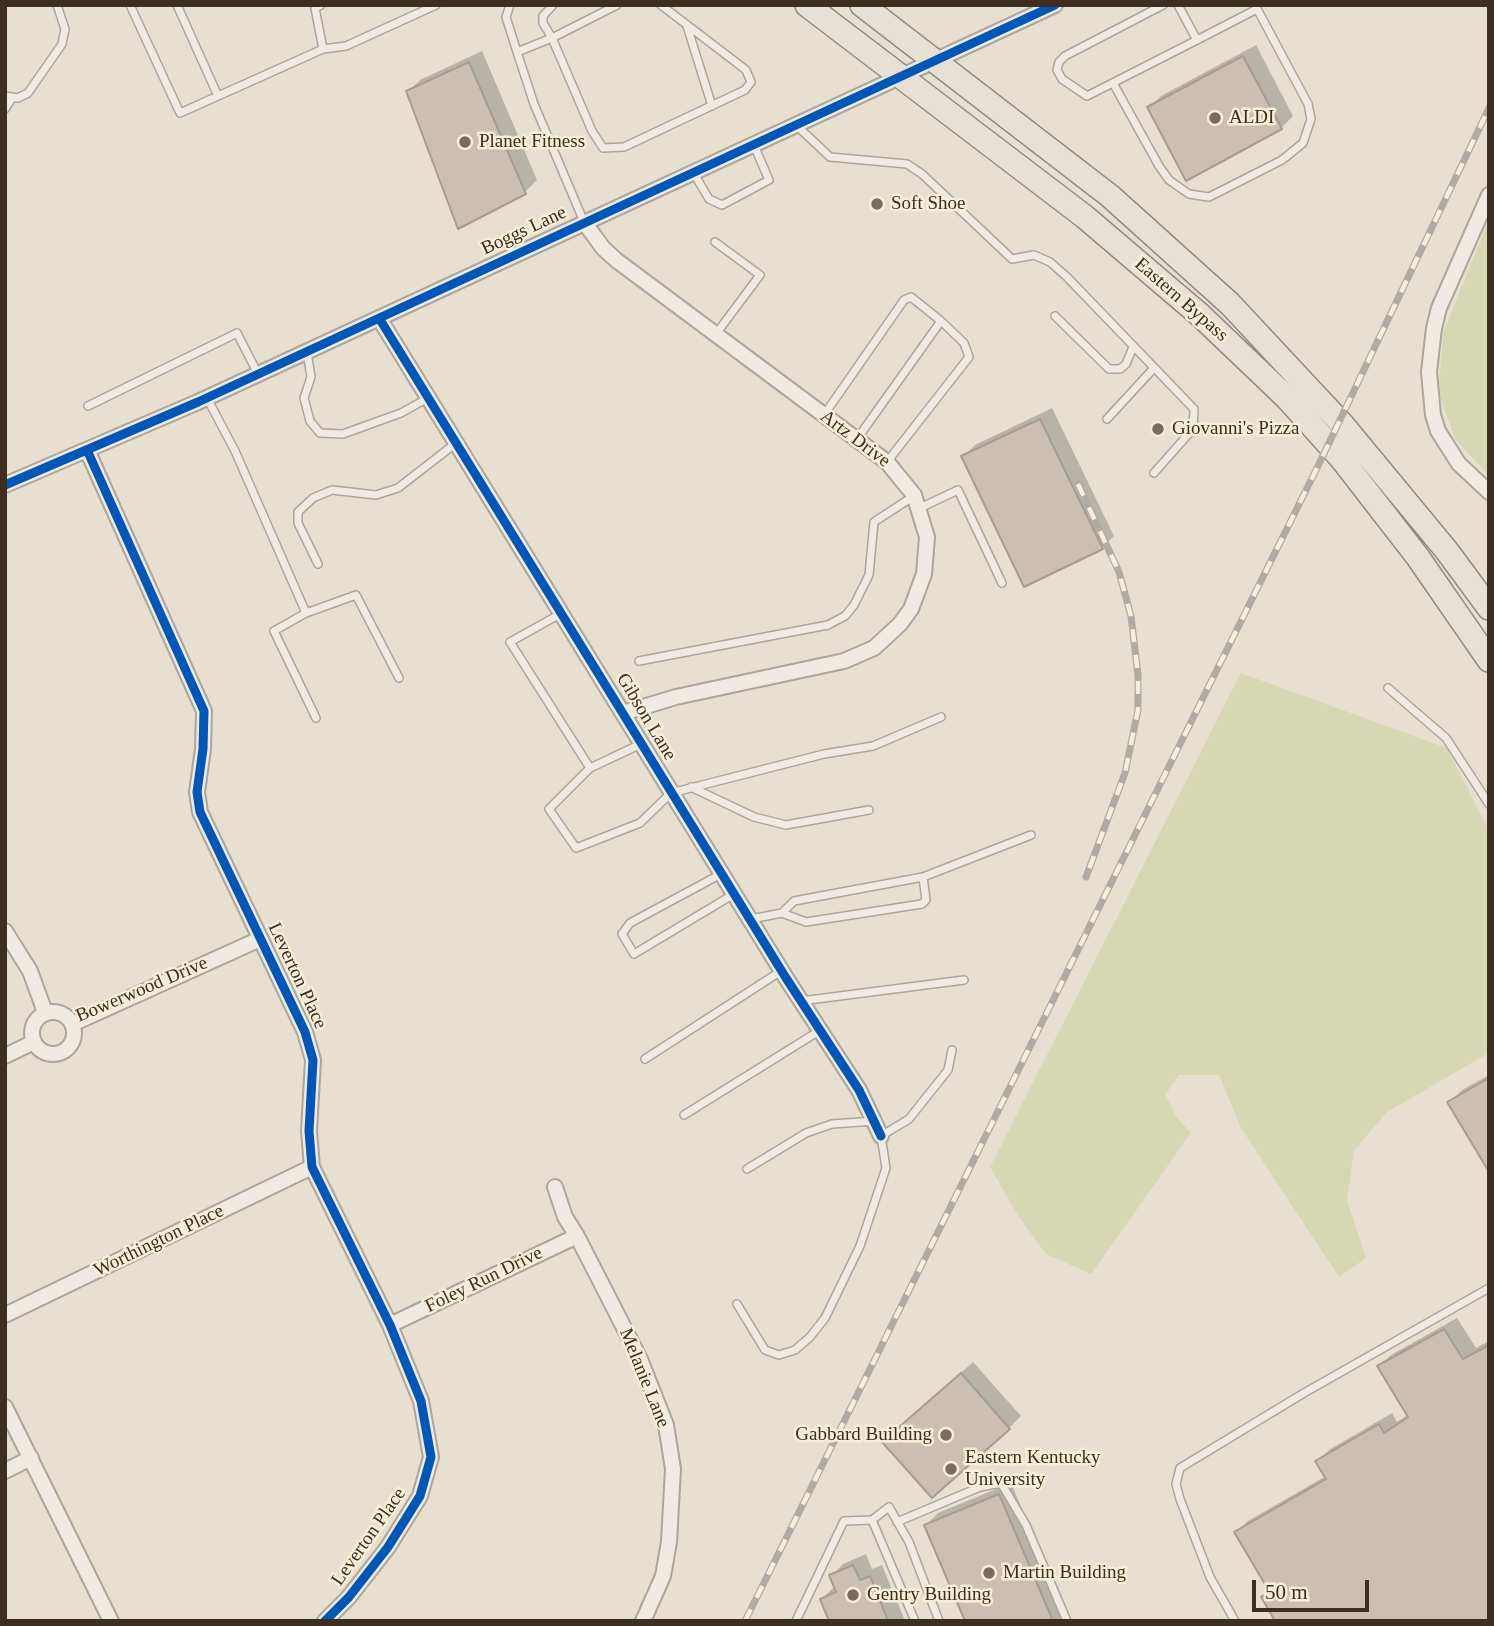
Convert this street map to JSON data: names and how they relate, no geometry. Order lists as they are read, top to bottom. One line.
{"streets":{"main road":["Eastern Bypass"],"street":["Boggs Lane","Artz Drive","Gibson Lane","Leverton Place","Bowerwood Drive","Worthington Place","Foley Run Drive","Melanie Lane"]},"crossings":[["Boggs Lane","Eastern Bypass"],["Boggs Lane","Artz Drive"],["Boggs Lane","Gibson Lane"],["Boggs Lane","Leverton Place"],["Artz Drive","Gibson Lane"],["Leverton Place","Bowerwood Drive"],["Leverton Place","Worthington Place"],["Leverton Place","Foley Run Drive"],["Foley Run Drive","Melanie Lane"]],"places":["ALDI","Planet Fitness","Soft Shoe","Giovanni's Pizza","Gabbard Building","Eastern Kentucky University","Martin Building","Gentry Building"],"scale_bar":"50 m"}
